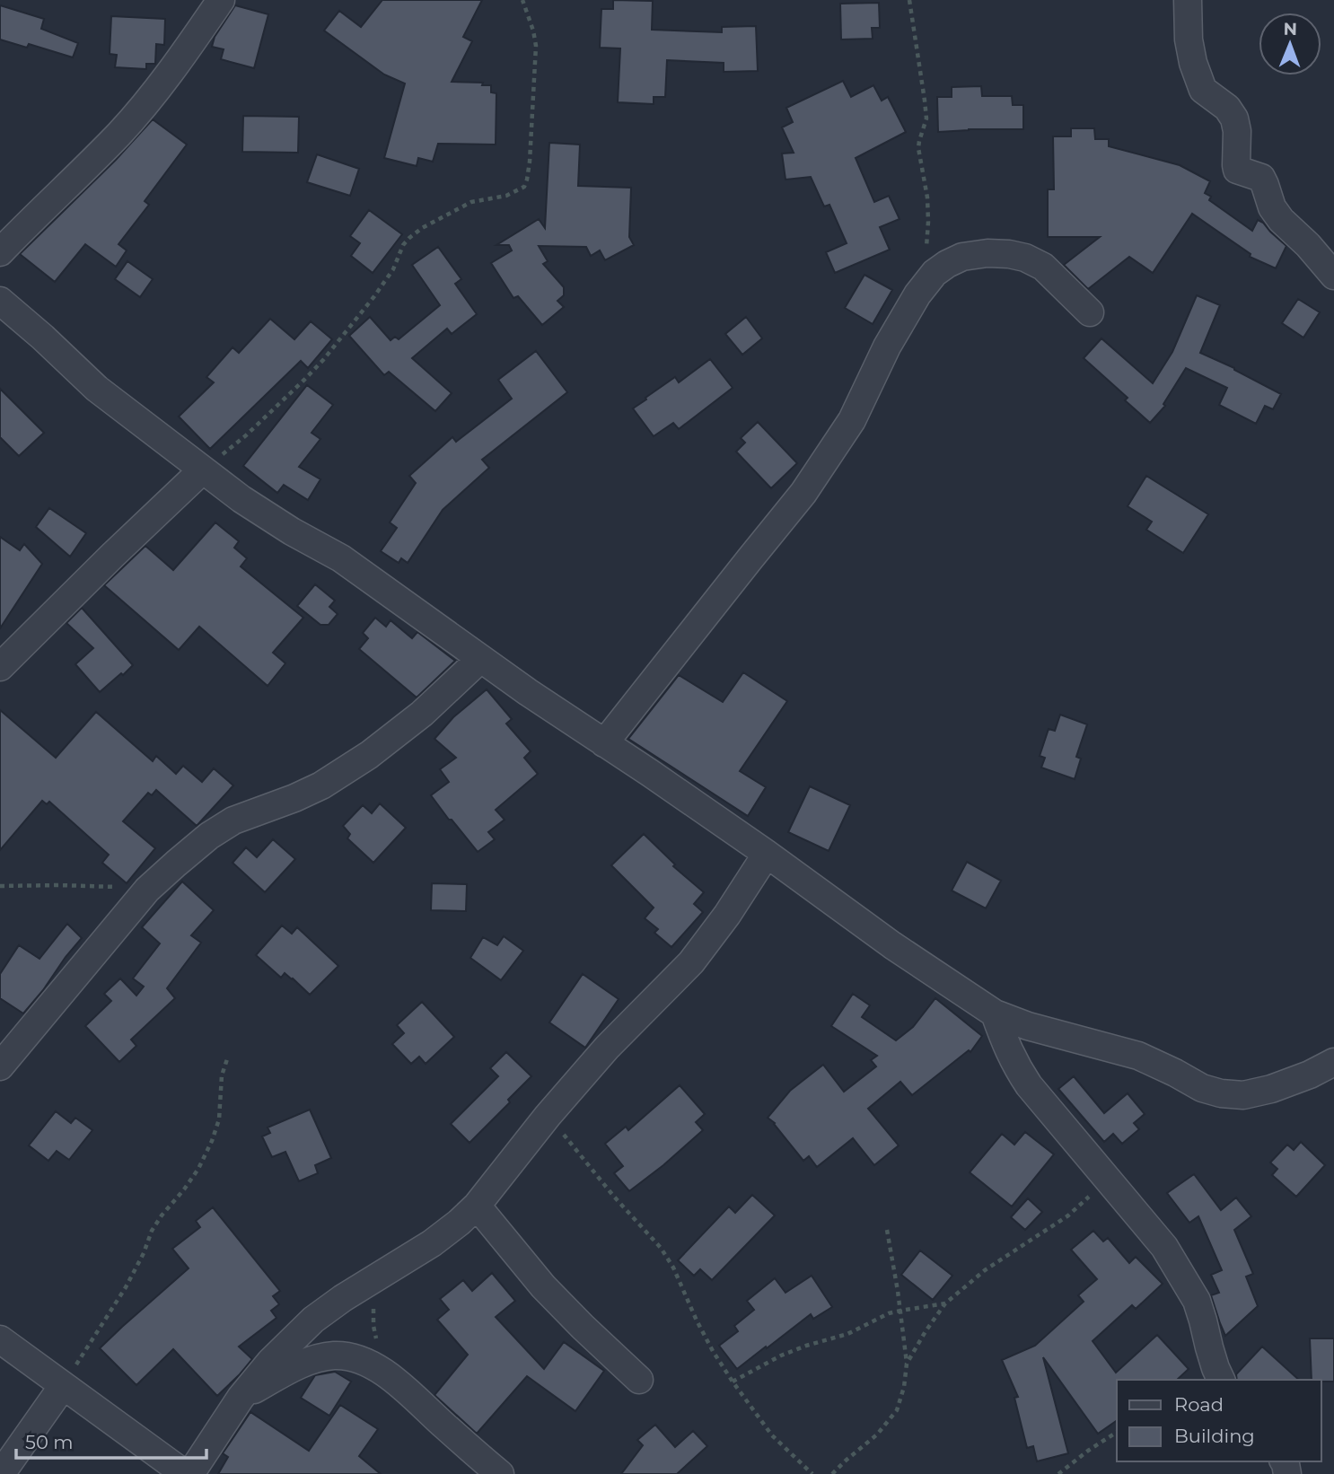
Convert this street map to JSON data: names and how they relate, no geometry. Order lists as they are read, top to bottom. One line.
{"legend":["Road","Building"],"scale_bar":"50 m","north":"top"}
